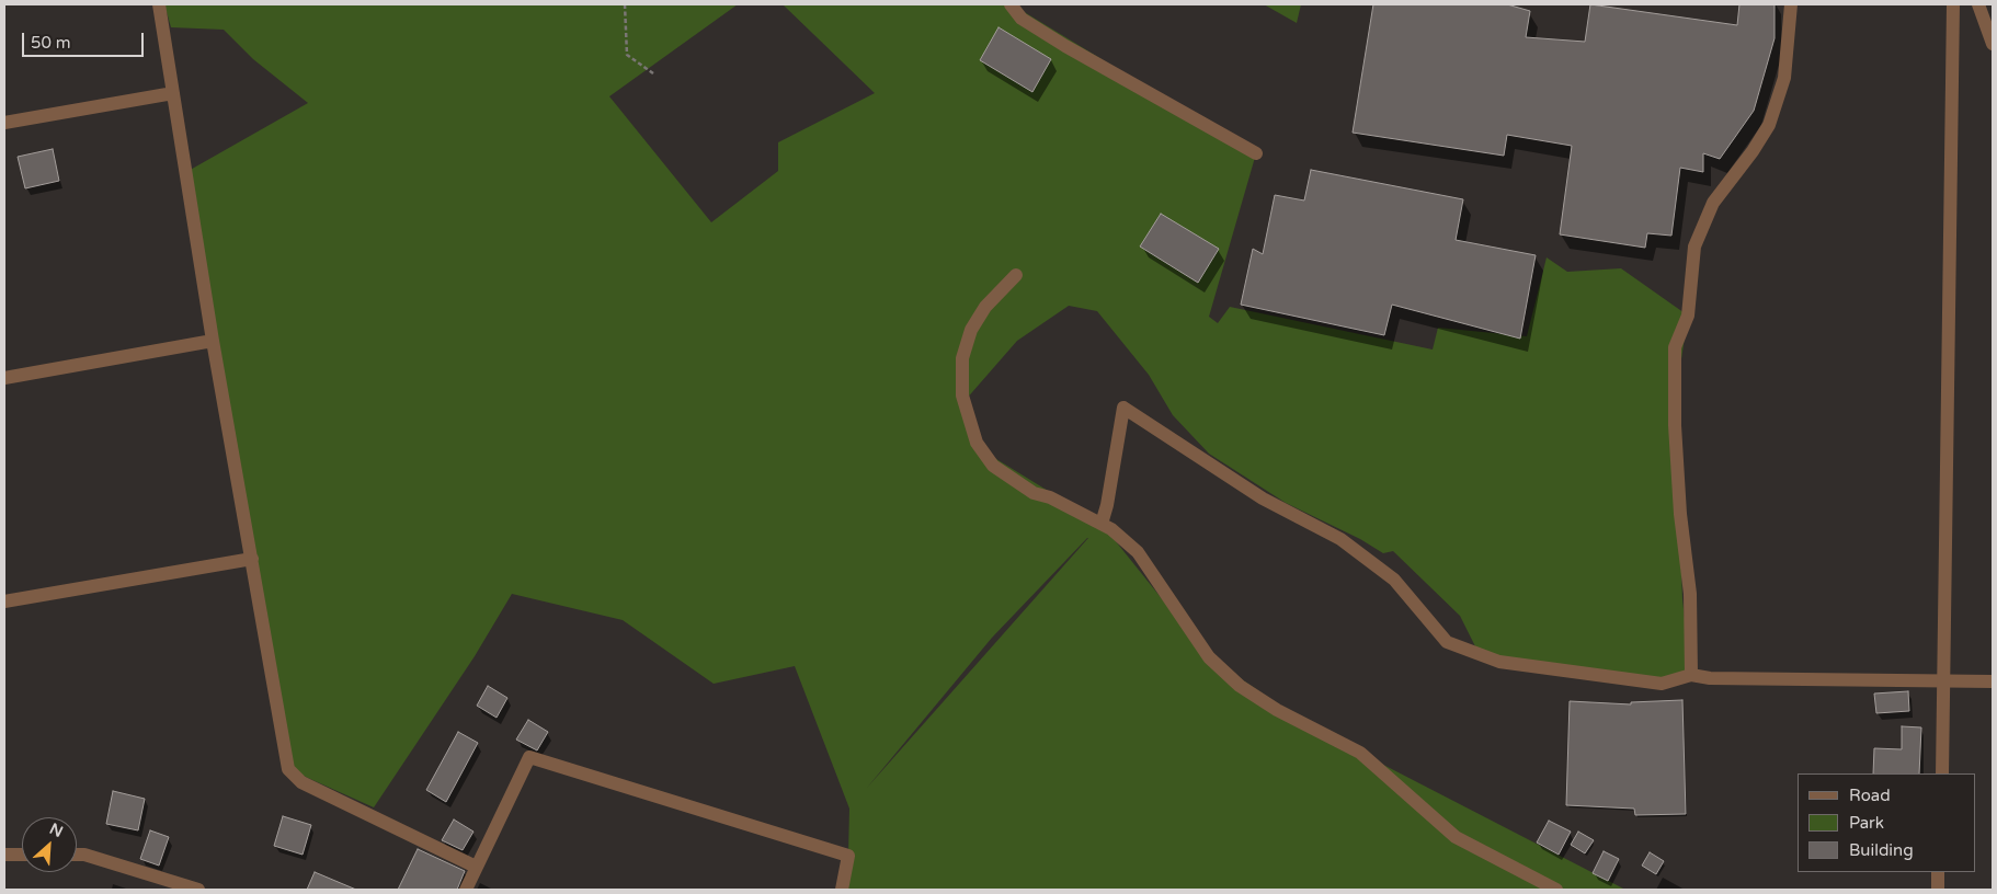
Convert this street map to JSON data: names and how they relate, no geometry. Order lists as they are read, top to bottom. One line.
{"legend":["Road","Park","Building"],"scale_bar":"50 m","north":"top right"}
